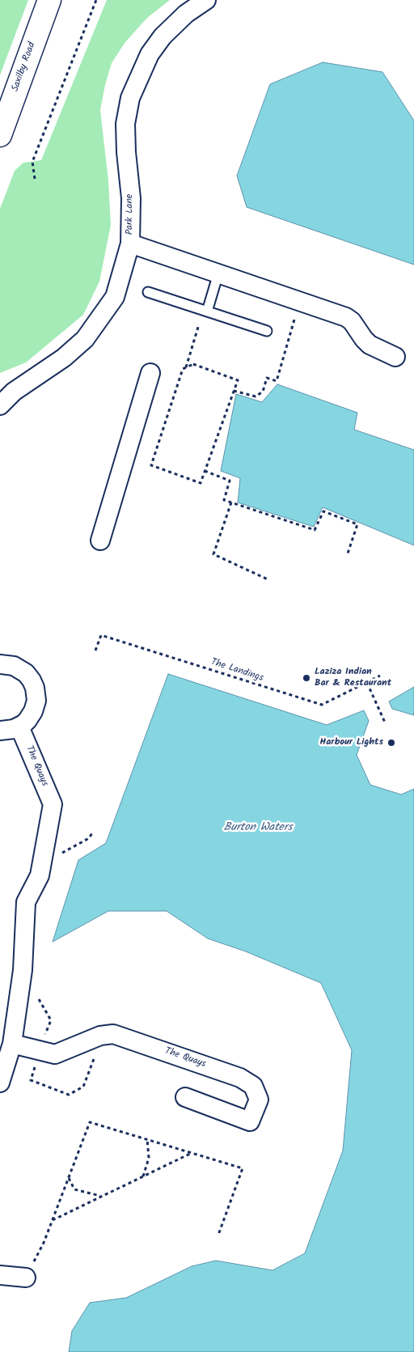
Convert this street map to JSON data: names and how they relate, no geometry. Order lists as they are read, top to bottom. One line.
{"streets":{"highway":["Saxilby Road"],"street":["Park Lane","The Quays"],"path":["The Landings"]},"water":["Burton Waters"],"places":["Laziza Indian Bar & Restaurant","Harbour Lights"]}
